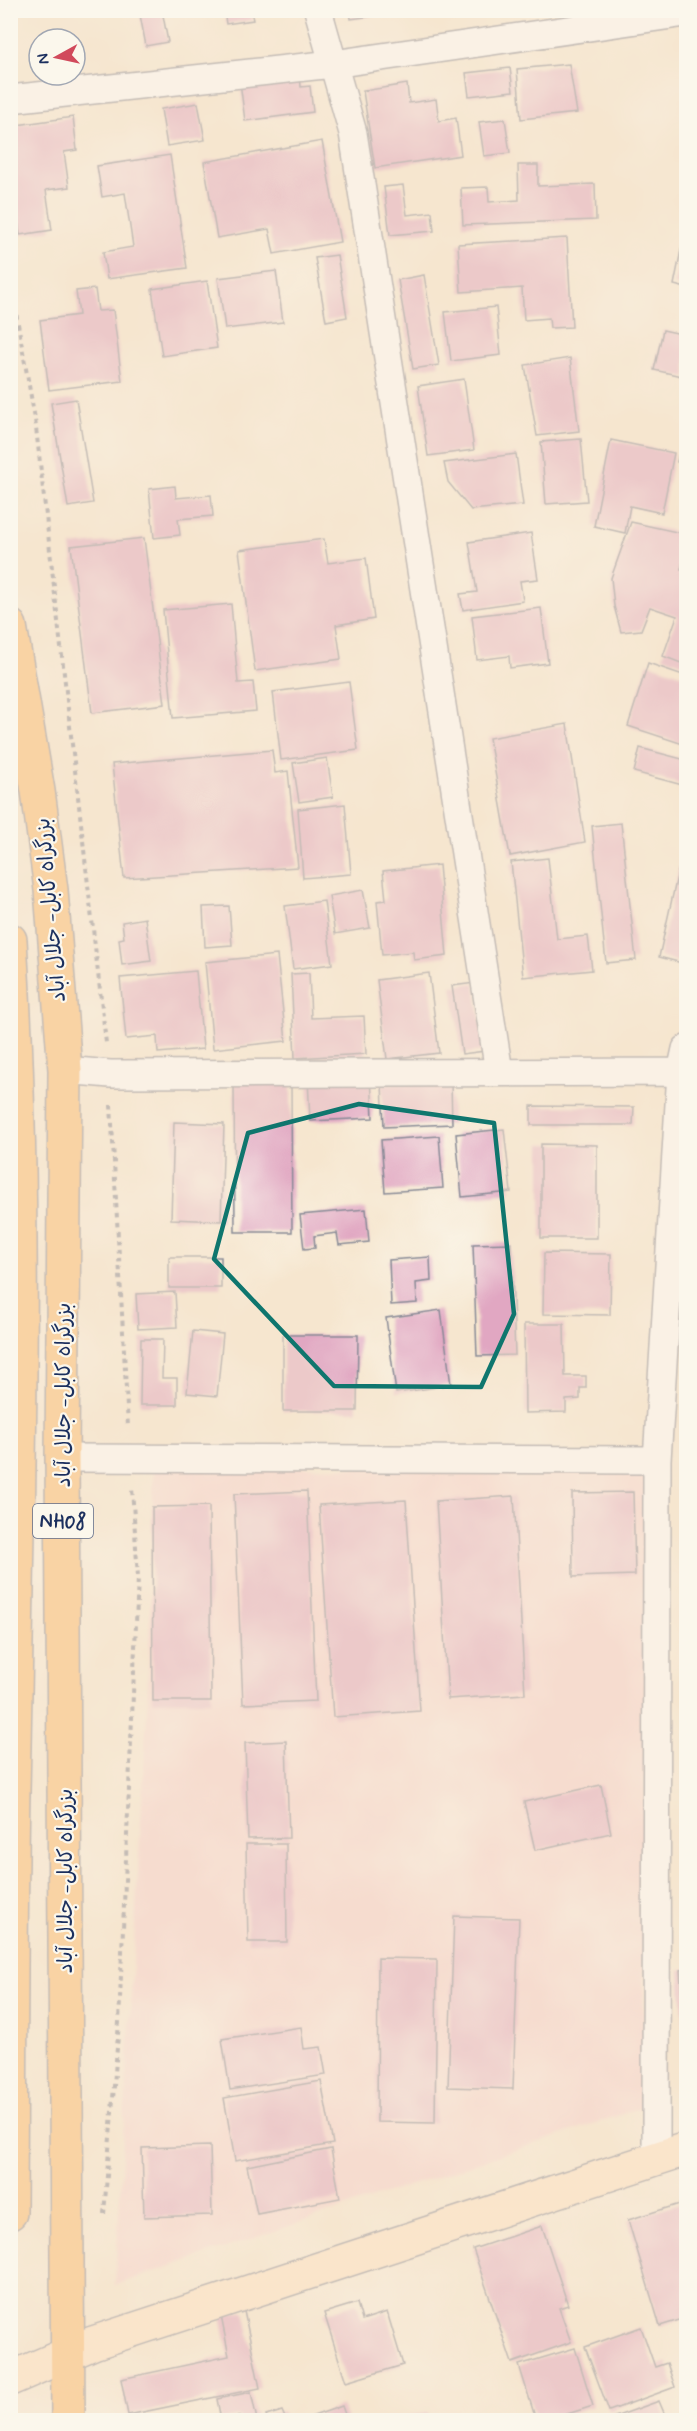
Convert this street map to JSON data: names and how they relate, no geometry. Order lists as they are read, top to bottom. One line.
{"streets":{"highway":["بزرگراه کابل- جلال آباد","NH08"]},"north":"left"}
